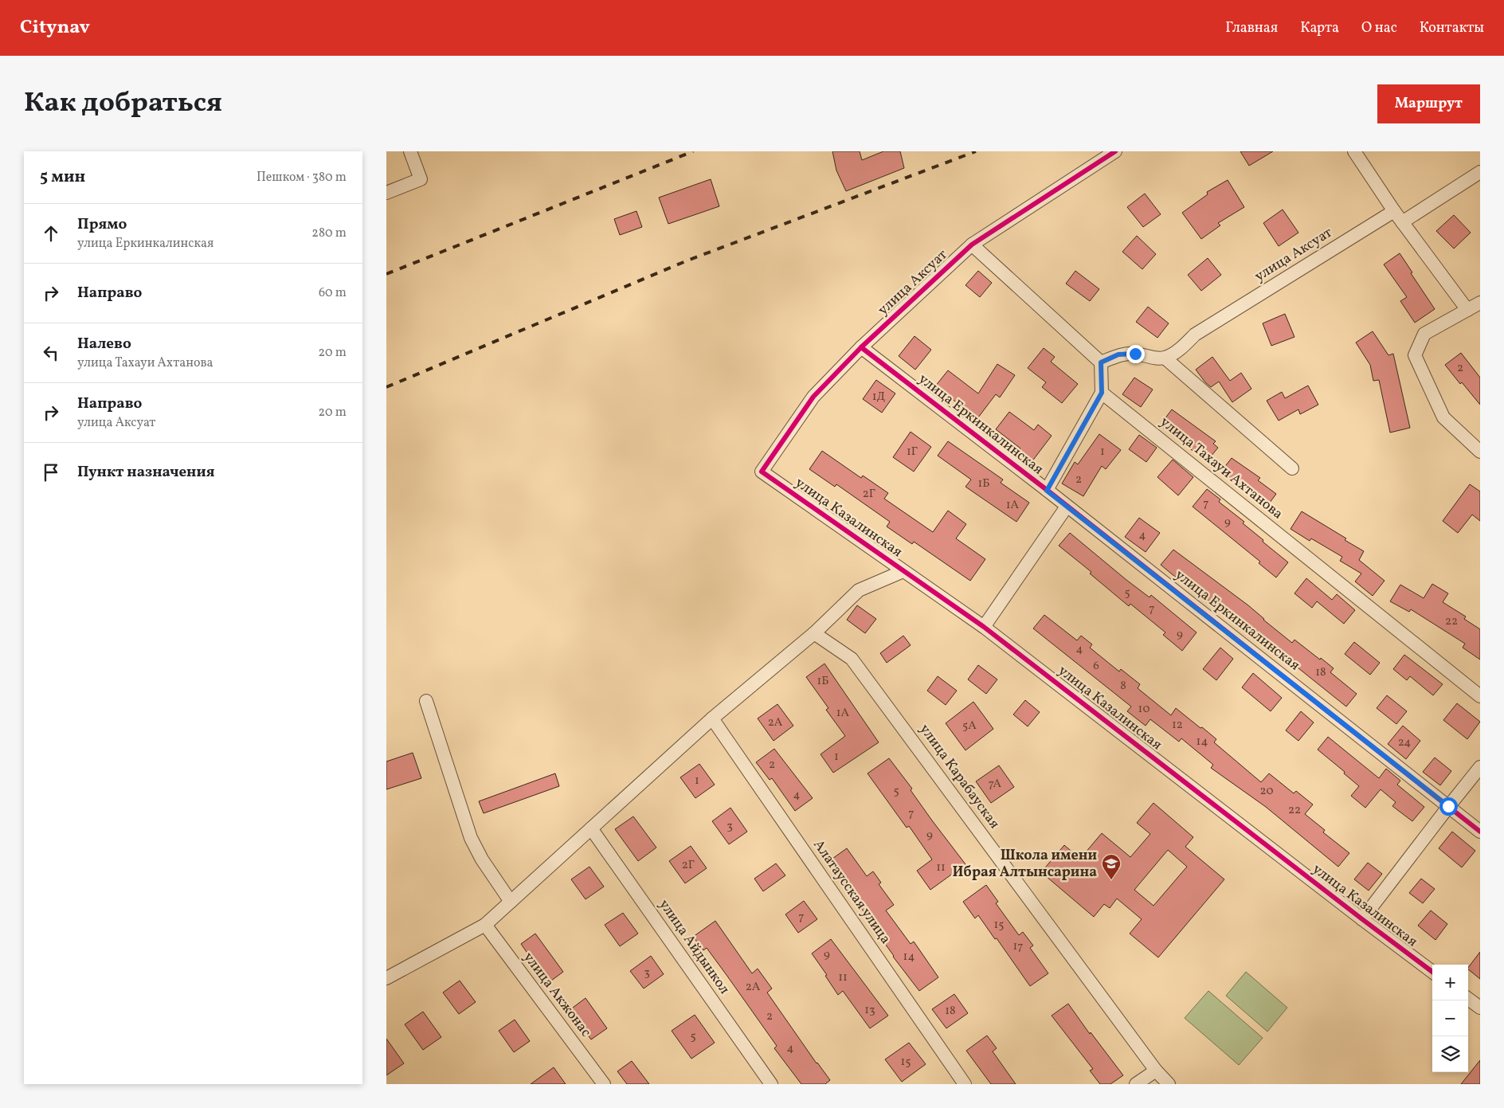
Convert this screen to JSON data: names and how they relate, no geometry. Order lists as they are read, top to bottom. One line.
{"streets":{"street":["улица Аксуат","улица Еркинкалинская","улица Тахауи Ахтанова","улица Казалинская","улица Карабауская","Алатаусская улица","улица Айдынкол","улица Акжонас"]},"crossings":[["улица Аксуат","улица Еркинкалинская"],["улица Аксуат","улица Казалинская"]],"places":{"school or university":["Школа имени Ибрая Алтынсарина"]},"house_numbers":["2","1Д","1Г","1","2","1Б","2Г","7","1А","9","4","5","7","22","9","4","6","18","1Б","8","10","1А","2А","12","5А","14","24","1","2","1","7А","5","20","4","22","7","3","9","2Г","11","7","15","17","9","14","3","11","2А","13","18","2","5","4","15"],"page":{"header":"Citynav","nav":["Главная","Карта","О нас","Контакты"],"title":"Как добраться","buttons":"Маршрут","heading":["5 мин","Пешком · 380 m"],"list":[["Прямо","улица Еркинкалинская","280 m"],["Направо","60 m"],["Налево","улица Тахауи Ахтанова","20 m"],["Направо","улица Аксуат","20 m"],"Пункт назначения"],"map_buttons":["+","−"]}}
